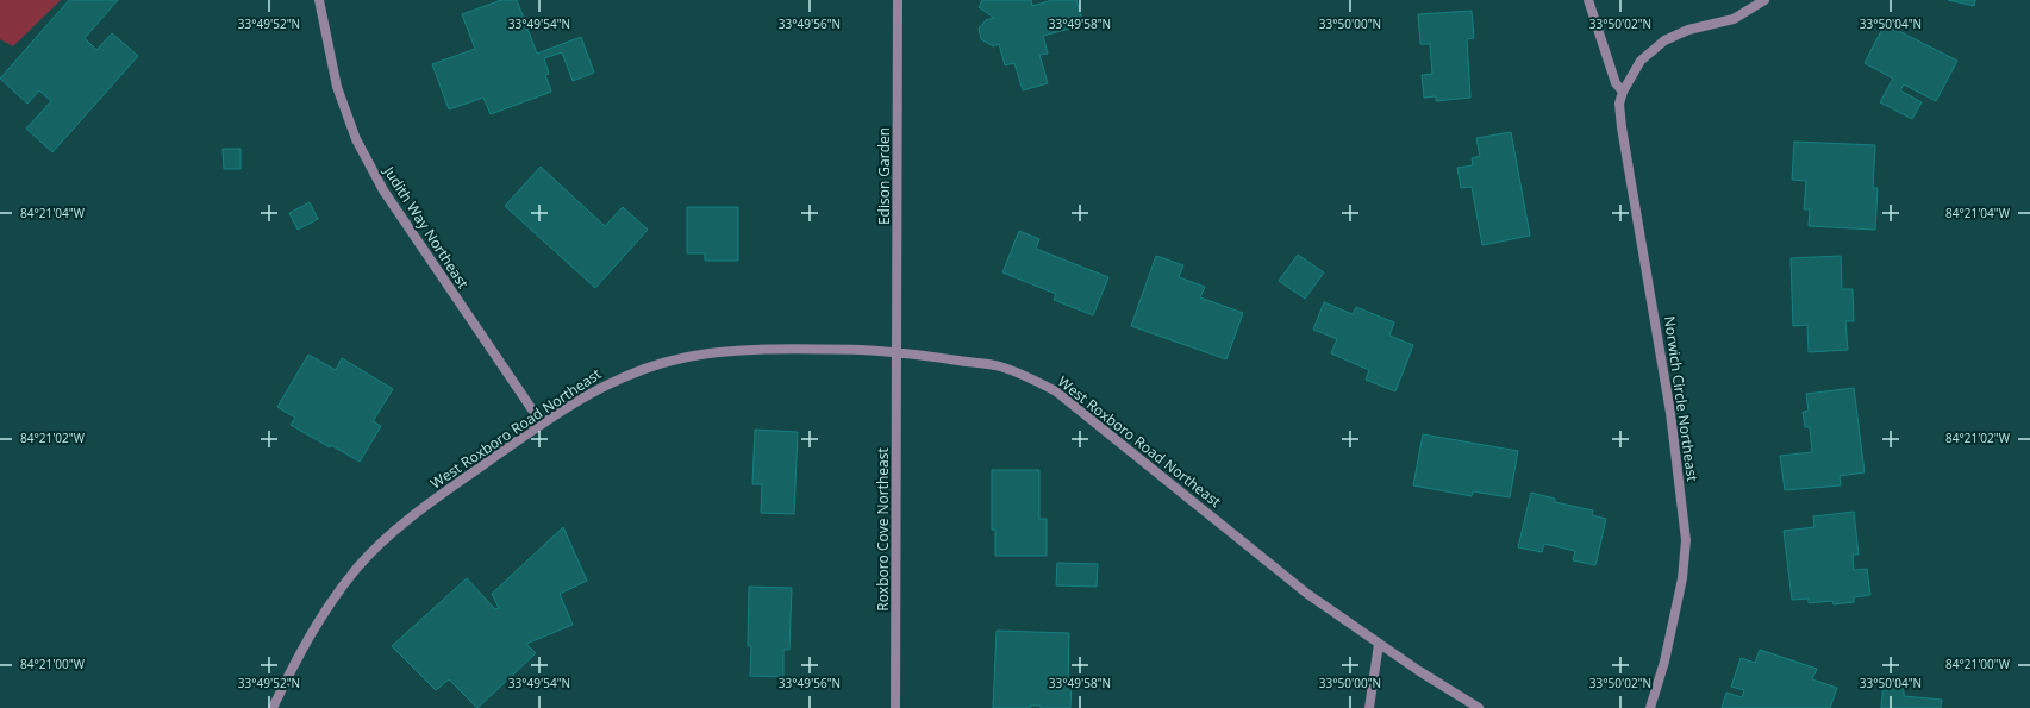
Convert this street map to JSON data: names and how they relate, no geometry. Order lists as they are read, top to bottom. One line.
{"streets":{"street":["Edison Garden","Judith Way Northeast","Norwich Circle Northeast","West Roxboro Road Northeast","Roxboro Cove Northeast"]},"crossings":[["Edison Garden","West Roxboro Road Northeast"],["Edison Garden","Roxboro Cove Northeast"],["Judith Way Northeast","West Roxboro Road Northeast"],["West Roxboro Road Northeast","Roxboro Cove Northeast"]],"coordinates":["33°49'52\"N","33°49'54\"N","33°49'56\"N","33°49'58\"N","33°50'00\"N","33°50'02\"N","33°50'04\"N","84°21'04\"W","84°21'02\"W","84°21'00\"W"]}
